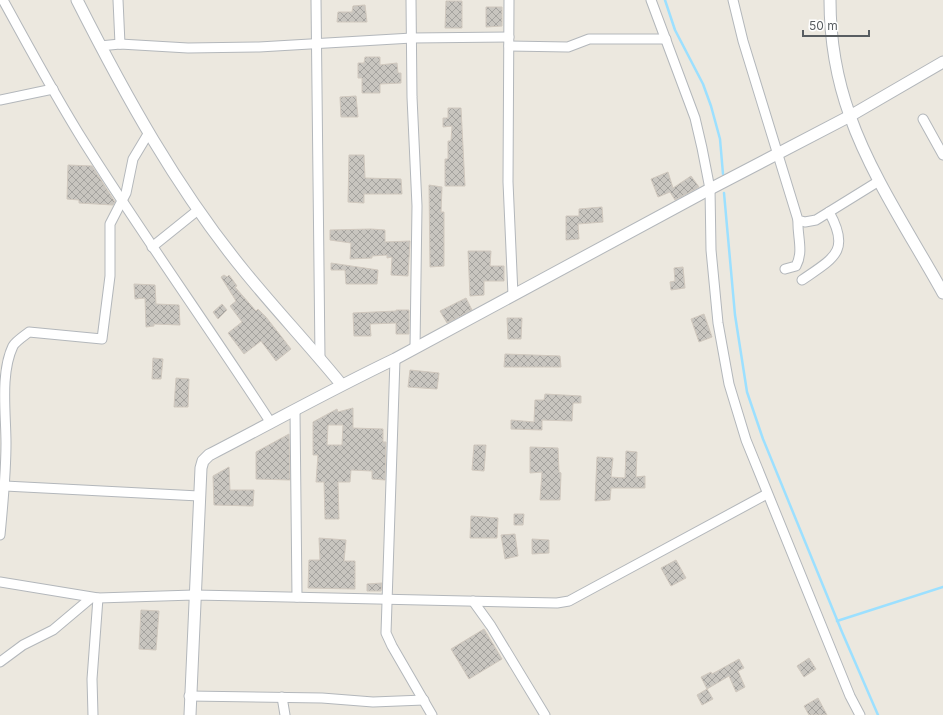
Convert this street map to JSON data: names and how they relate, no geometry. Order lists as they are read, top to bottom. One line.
{"scale_bar":"50 m"}
